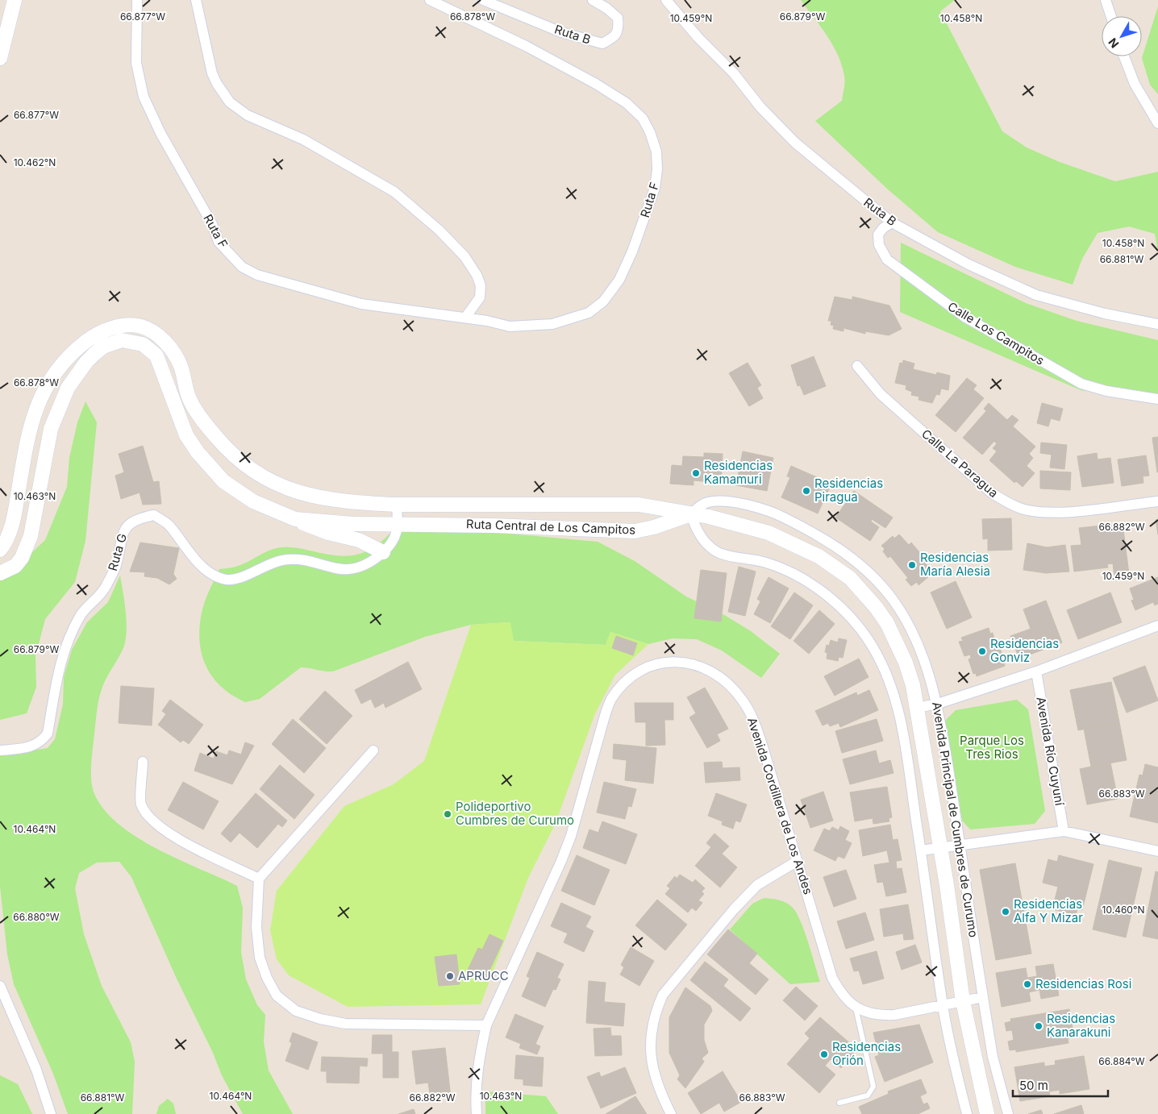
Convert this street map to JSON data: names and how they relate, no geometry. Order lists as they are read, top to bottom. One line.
{"streets":{"main road":["Ruta Central de Los Campitos","Avenida Principal de Cumbres de Curumo"],"street":["Ruta B","Ruta F","Calle Los Campitos","Calle La Paragua","Ruta G","Avenida Río Cuyuní","Avenida Cordillera de Los Andes"]},"crossings":[["Ruta B","Calle Los Campitos"],["Ruta Central de Los Campitos","Ruta G"],["Ruta Central de Los Campitos","Avenida Principal de Cumbres de Curumo"],["Avenida Cordillera de Los Andes","Avenida Principal de Cumbres de Curumo"]],"parks":["Parque Los Tres Rios"],"places":["Residencias Kamamuri","Residencias Piragua","Residencias María Alesia","Residencias Gonviz","Polideportivo Cumbres de Curumo","Residencias Alfa Y Mizar","APRUCC","Residencias Rosi","Residencias Kanarakuni","Residencias Orión"],"scale_bar":"50 m","north":"bottom left","coordinates":["66.877°W","66.878°W","66.879°W","10.459°N","10.458°N","10.462°N","66.881°W","10.463°N","66.882°W","66.883°W","10.464°N","10.460°N","66.880°W","66.884°W"]}
